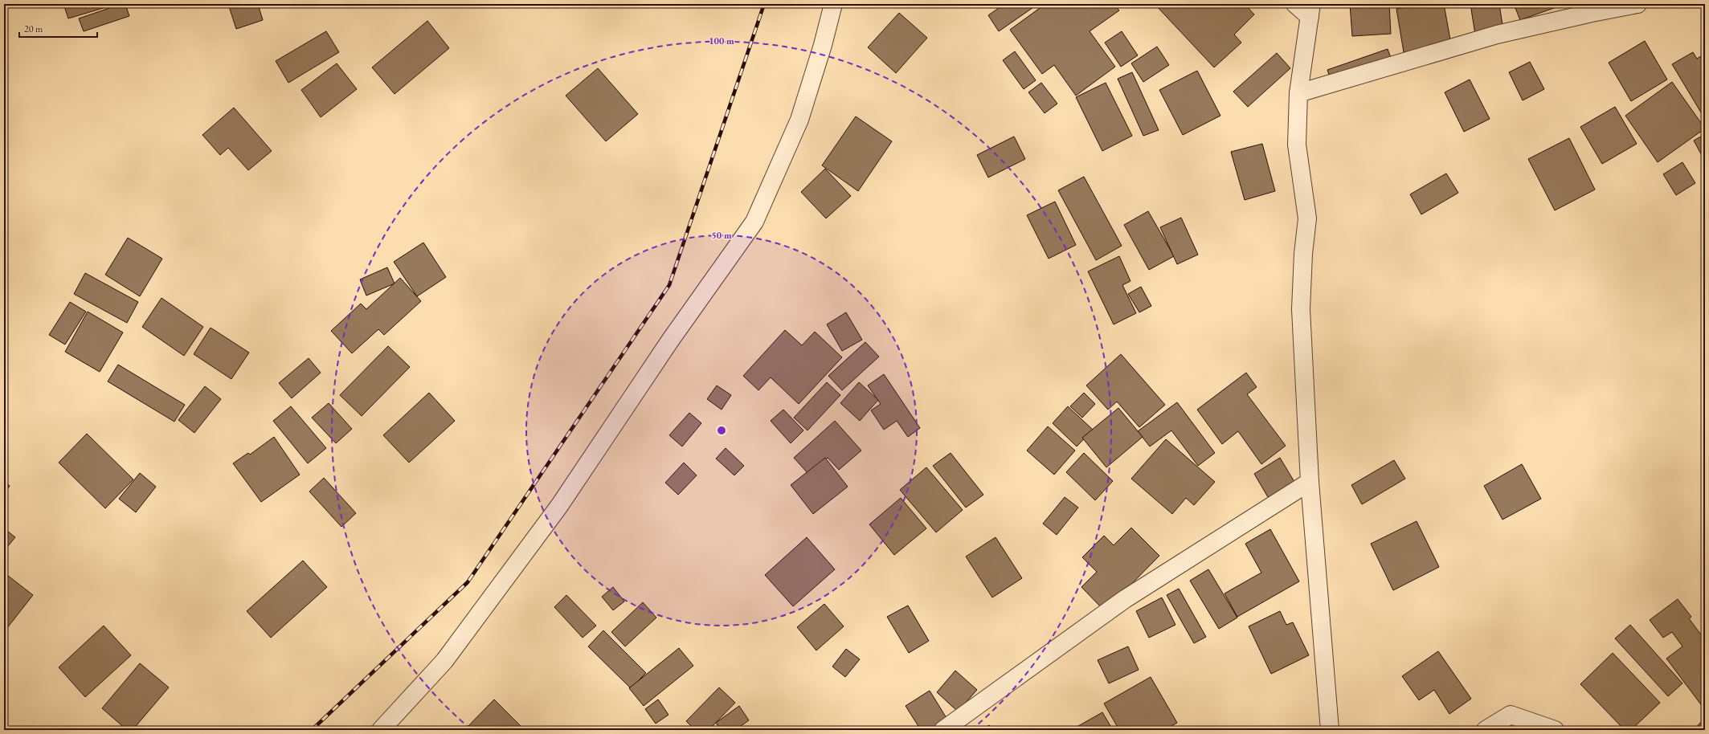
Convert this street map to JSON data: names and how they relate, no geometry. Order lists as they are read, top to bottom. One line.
{"scale_bar":"20 m","rings":["100 m","50 m"]}
